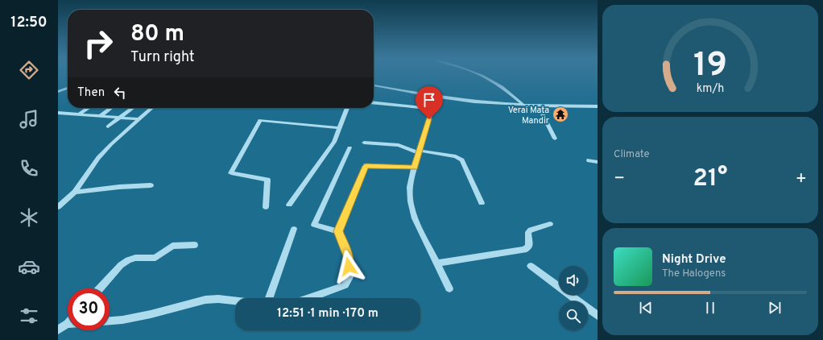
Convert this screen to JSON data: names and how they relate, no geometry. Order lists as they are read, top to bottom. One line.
{"places":{"temple":["Verai Mata Mandir"]},"page":{"tabs":"12:50","turn":["80 m","Turn right"],"then":"Then","tile":"Climate","heat":["−","21°","+"],"song":["Night Drive","The Halogens"],"limit":"30","trip":"12:51 · 1 min · 170 m","gauge":["19","km/h"]}}
